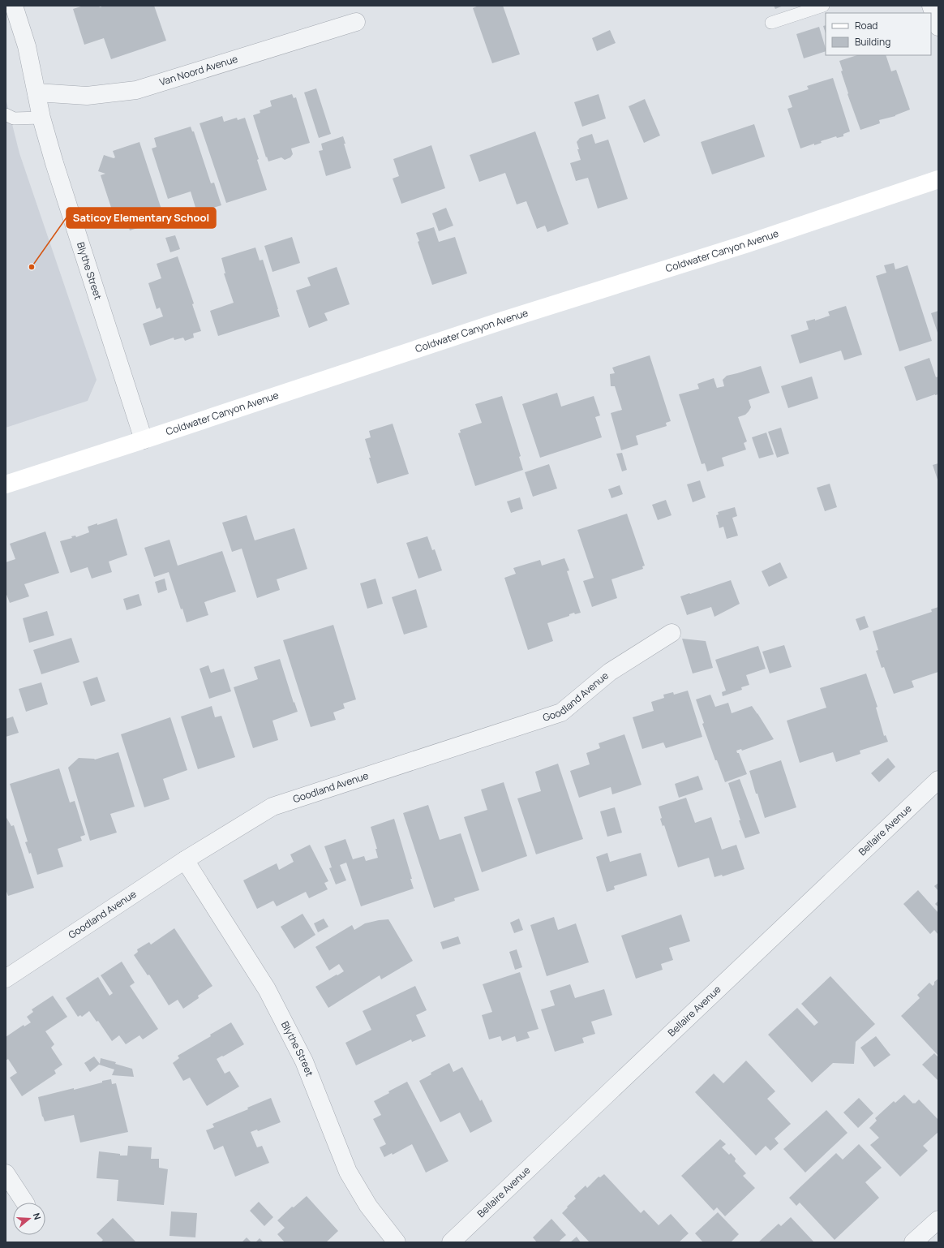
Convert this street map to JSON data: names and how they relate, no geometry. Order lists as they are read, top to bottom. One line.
{"streets":{"main road":["Coldwater Canyon Avenue"],"street":["Van Noord Avenue","Blythe Street","Goodland Avenue","Bellaire Avenue"]},"crossings":[["Van Noord Avenue","Blythe Street"],["Coldwater Canyon Avenue","Blythe Street"],["Blythe Street","Goodland Avenue"]],"places":["Saticoy Elementary School"],"legend":["Road","Building"],"north":"right"}
